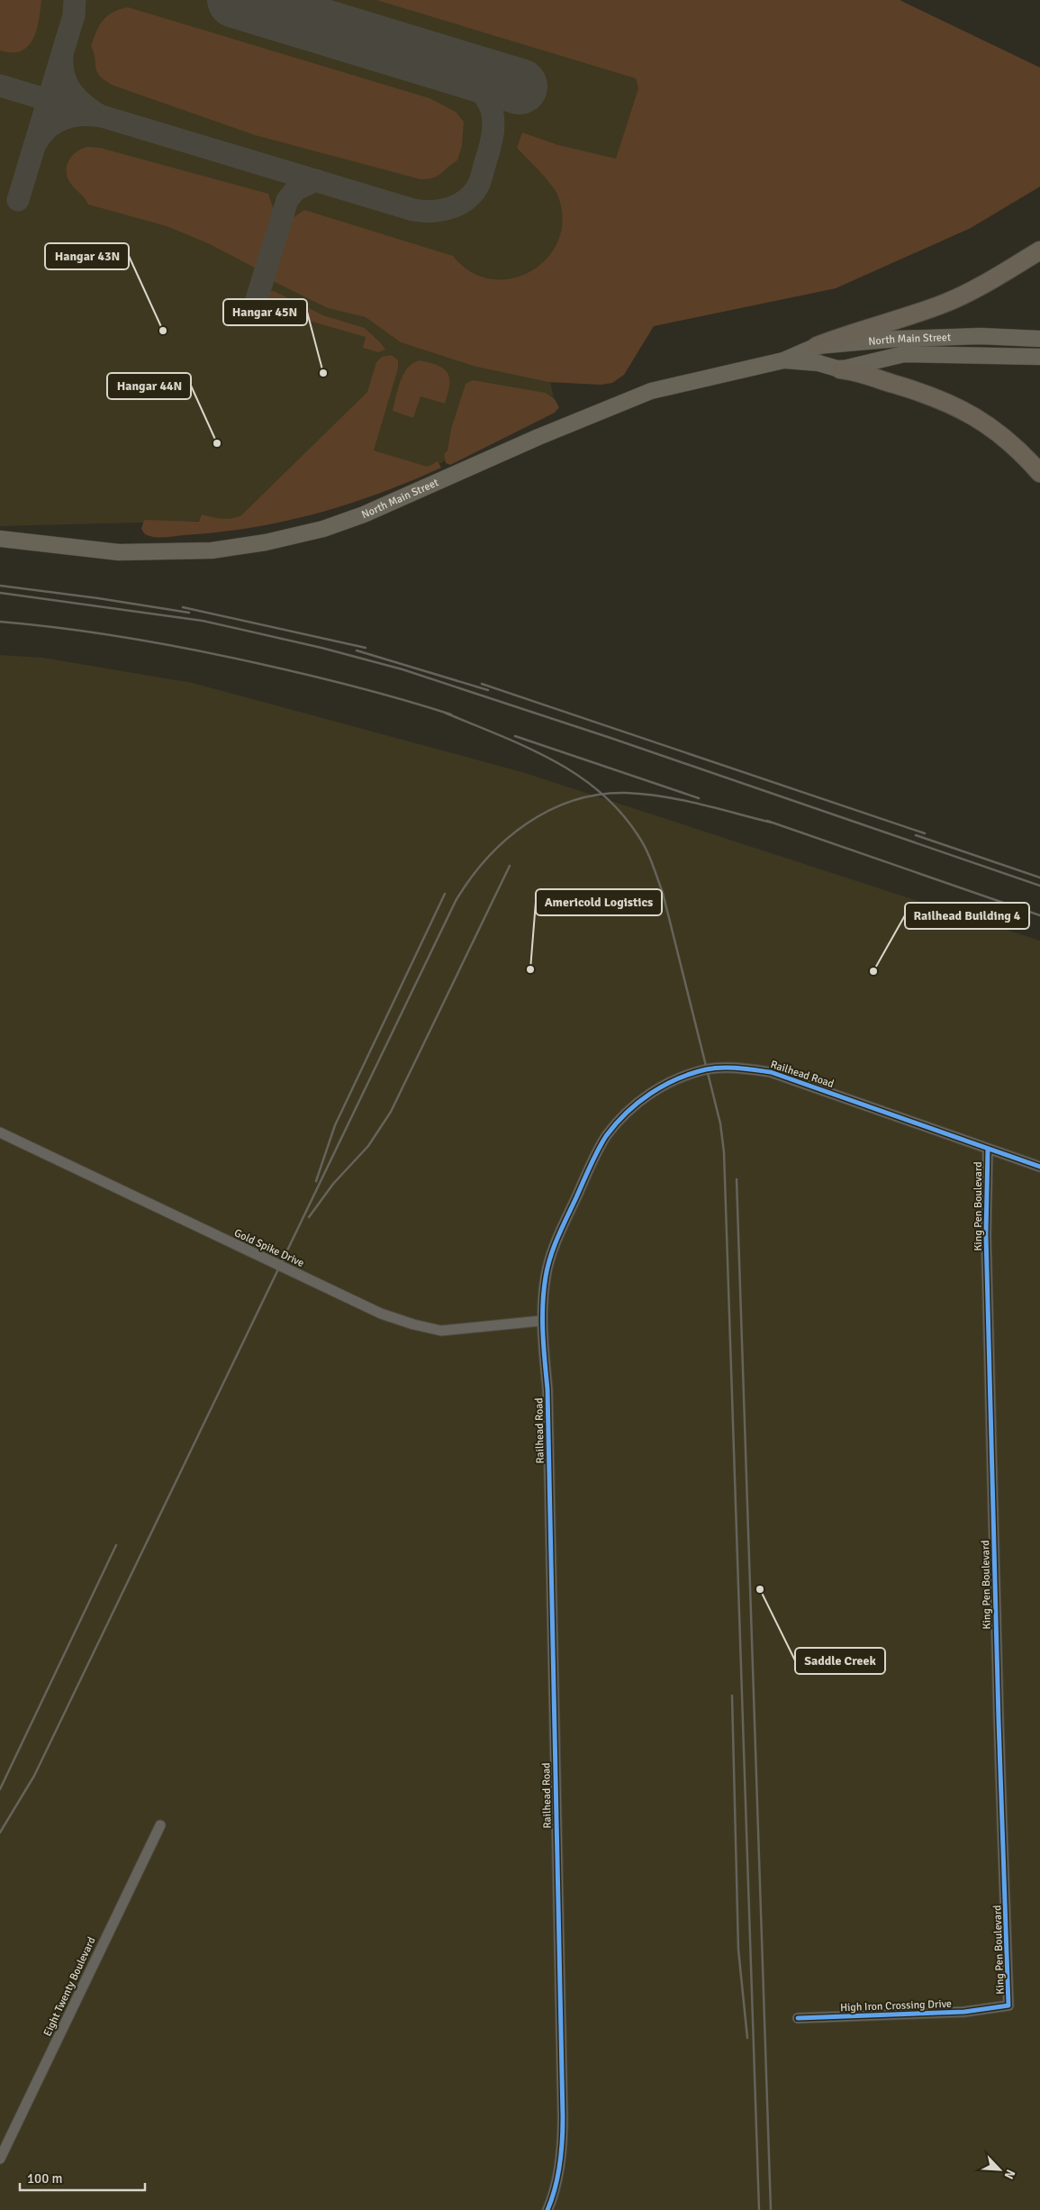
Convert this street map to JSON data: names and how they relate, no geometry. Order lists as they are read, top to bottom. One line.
{"streets":{"main road":["North Main Street"],"street":["Railhead Road","King Pen Boulevard","Gold Spike Drive","Eight Twenty Boulevard","High Iron Crossing Drive"]},"crossings":[["Railhead Road","King Pen Boulevard"],["Railhead Road","Gold Spike Drive"],["King Pen Boulevard","High Iron Crossing Drive"]],"places":["Hangar 43N","Hangar 45N","Hangar 44N","Americold Logistics","Railhead Building 4","Saddle Creek"],"scale_bar":"100 m","north":"bottom right"}
